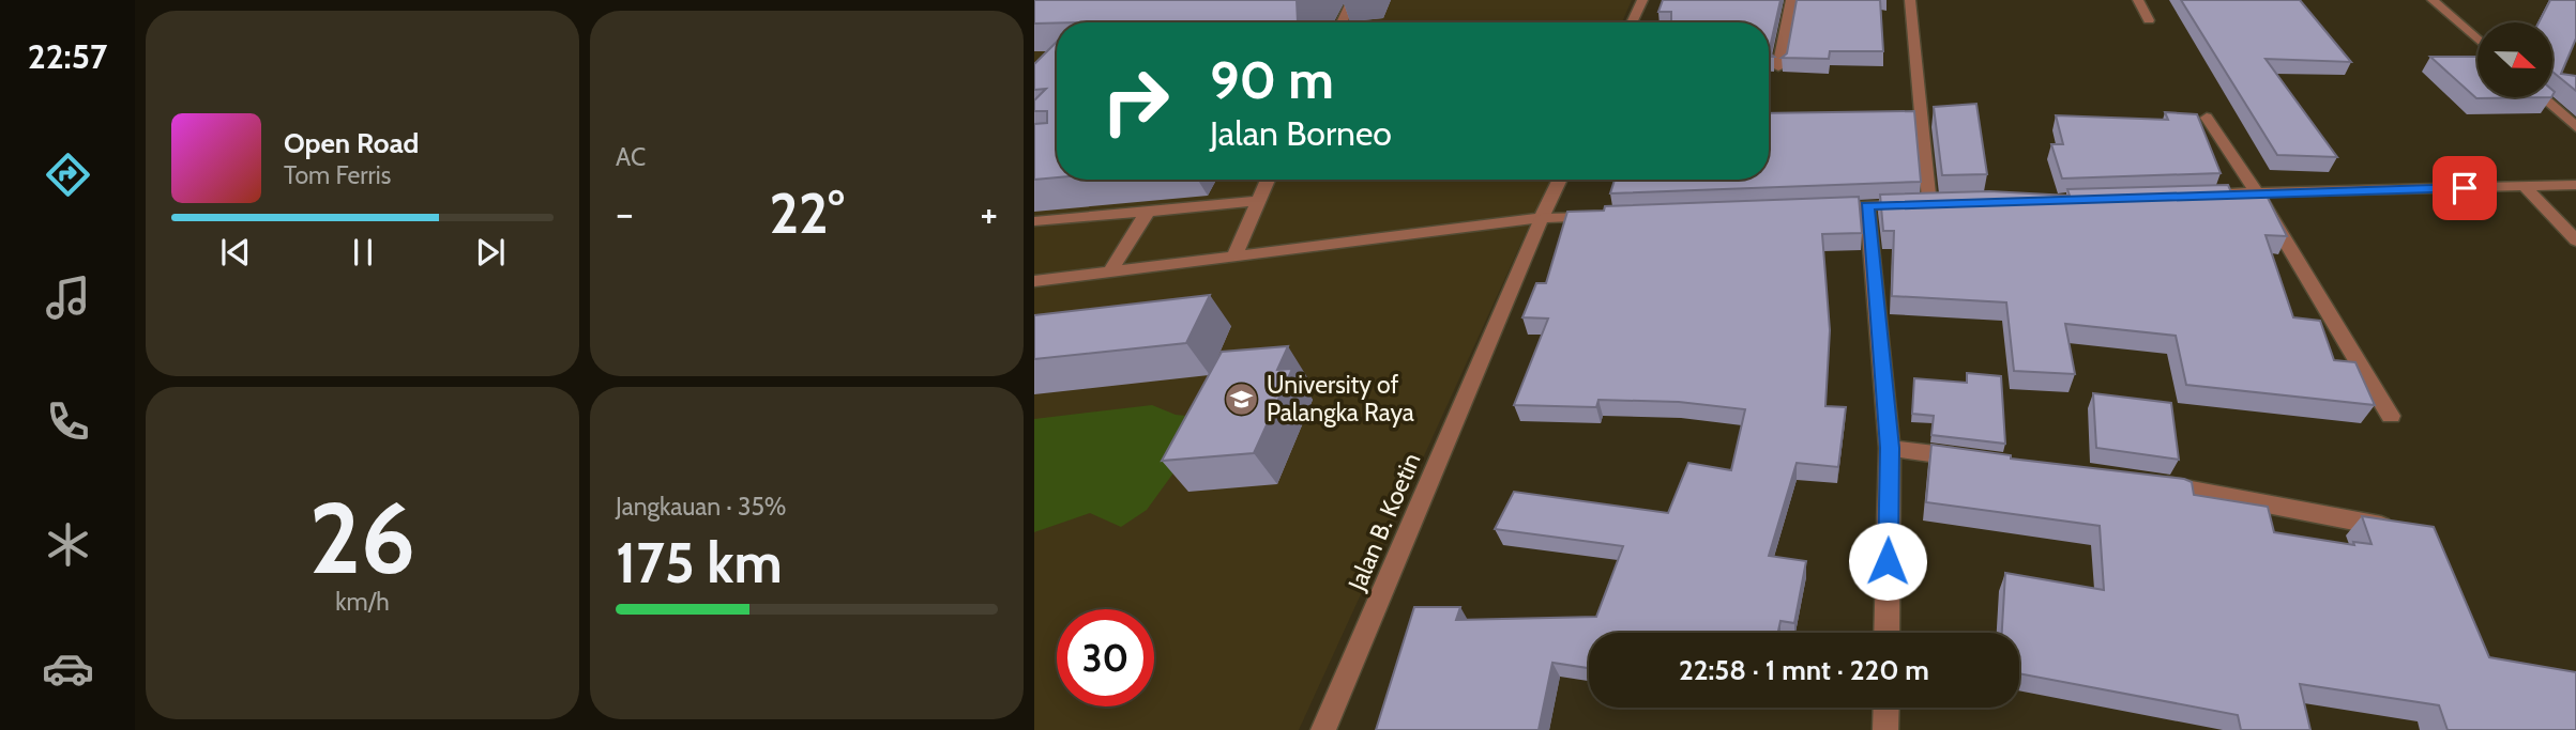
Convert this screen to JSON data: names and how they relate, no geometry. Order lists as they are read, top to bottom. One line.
{"streets":{"street":["Jalan B. Koetin"]},"places":{"school or university":["University of Palangka Raya"]},"north":"right","page":{"tabs":"22:57","tile":["AC",["26","km/h"],["Jangkauan · 35%","175 km"]],"turn":["90 m","Jalan Borneo"],"song":["Open Road","Tom Ferris"],"heat":["−","22°","+"],"limit":"30","trip":"22:58 · 1 mnt · 220 m"}}
